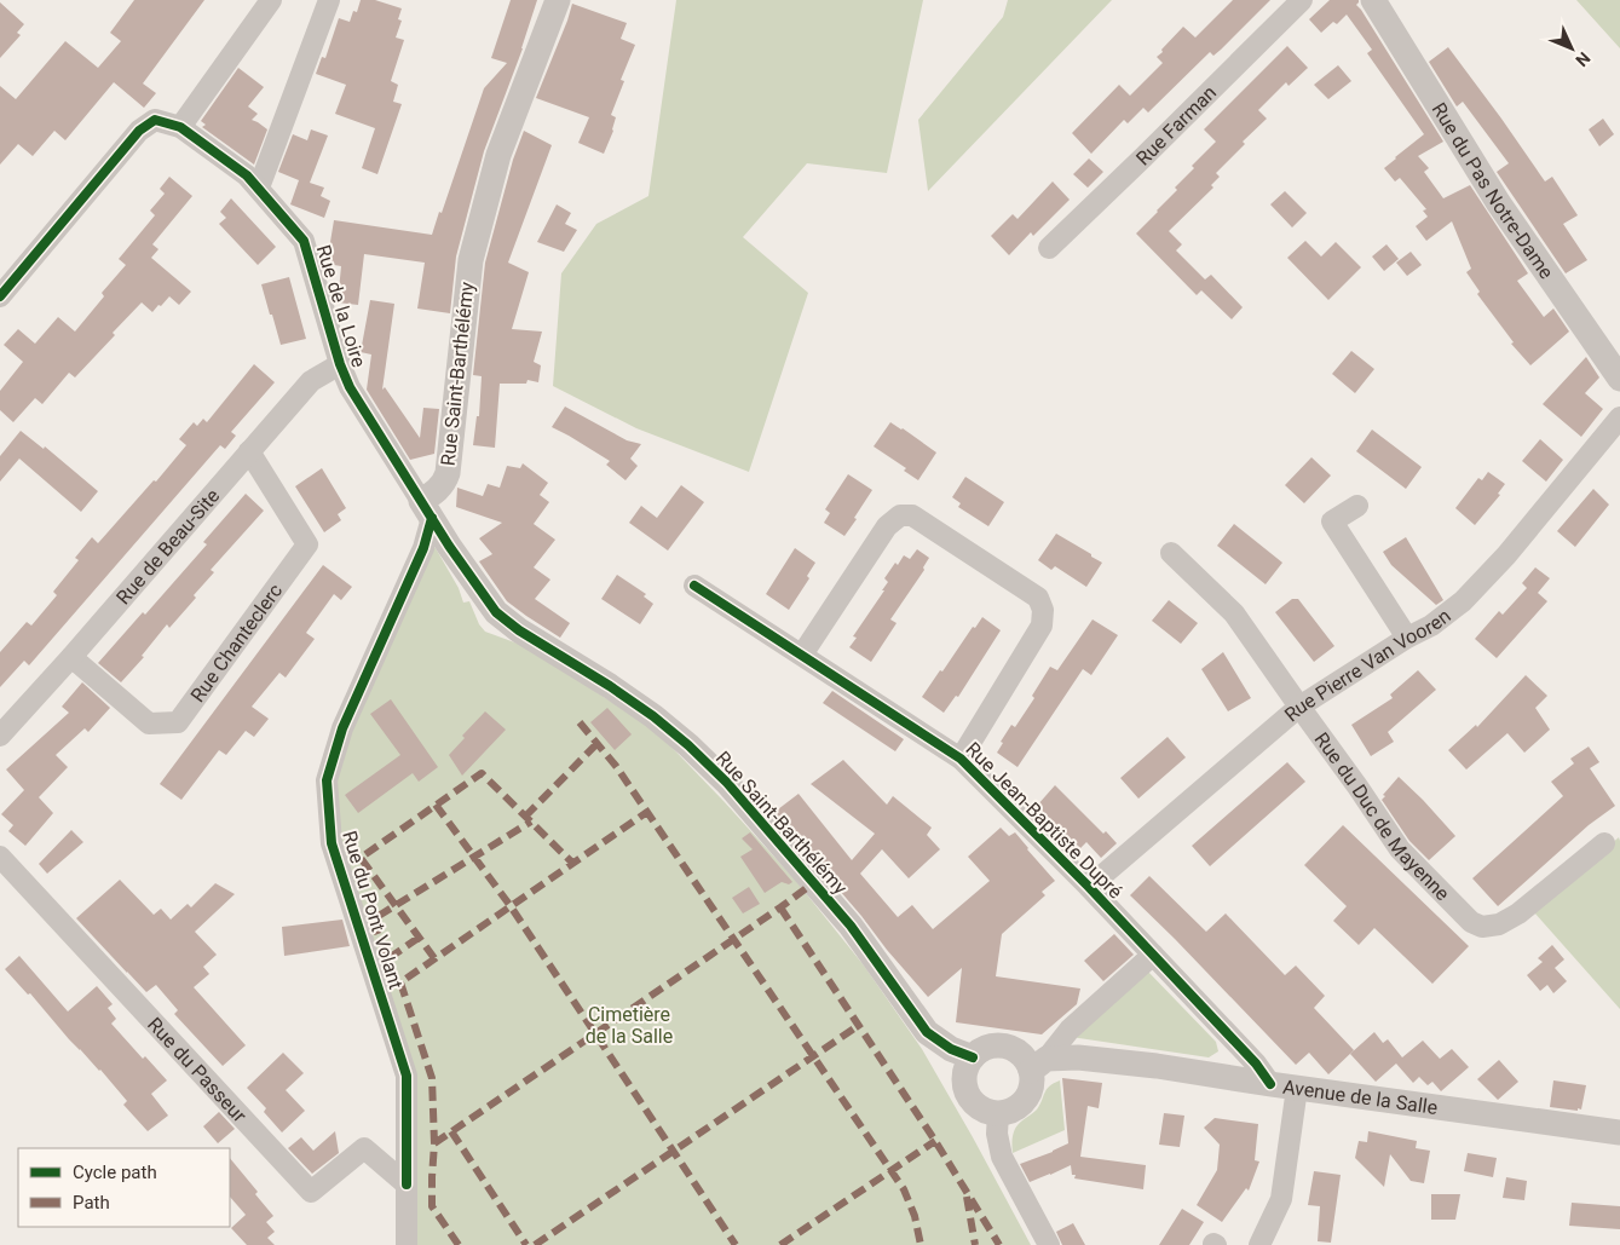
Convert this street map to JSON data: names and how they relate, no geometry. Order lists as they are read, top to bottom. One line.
{"streets":{"street":["Rue Farman","Rue du Pas Notre-Dame","Rue de la Loire","Rue Saint-Barthélémy","Rue de Beau-Site","Rue Chanteclerc","Rue Pierre Van Vooren","Rue du Duc de Mayenne","Rue Jean-Baptiste Dupré","Rue du Pont Volant","Rue du Passeur","Avenue de la Salle"]},"crossings":[["Rue de la Loire","Rue Saint-Barthélémy"],["Rue de la Loire","Rue de Beau-Site"],["Rue de la Loire","Rue du Pont Volant"],["Rue Saint-Barthélémy","Rue du Pont Volant"],["Rue Saint-Barthélémy","Avenue de la Salle"],["Rue de Beau-Site","Rue Chanteclerc"],["Rue Pierre Van Vooren","Rue du Duc de Mayenne"],["Rue Pierre Van Vooren","Rue Jean-Baptiste Dupré"],["Rue Jean-Baptiste Dupré","Avenue de la Salle"],["Rue du Pont Volant","Rue du Passeur"]],"parks":["Cimetière de la Salle"],"legend":["Cycle path","Path"],"north":"bottom right"}
